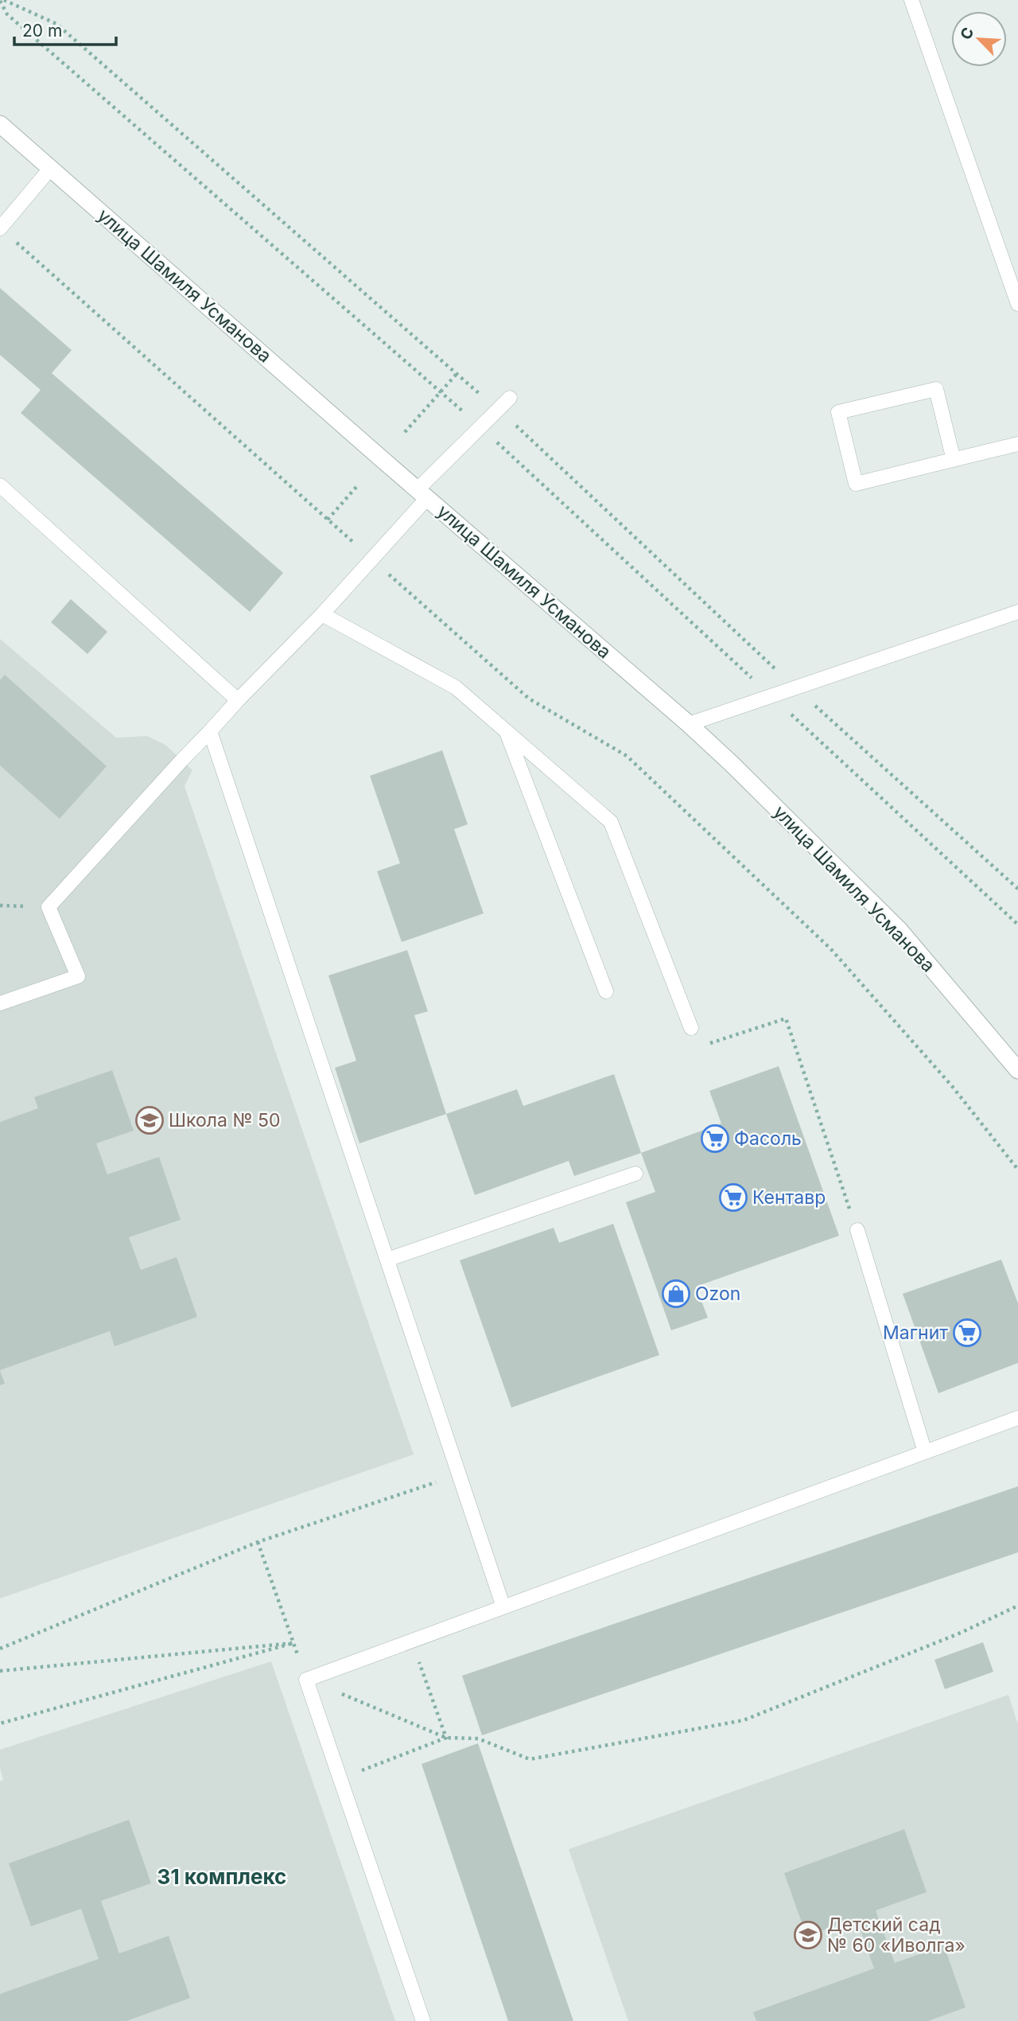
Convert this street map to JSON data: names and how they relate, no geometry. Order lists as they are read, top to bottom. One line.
{"streets":{"street":["улица Шамиля Усманова"]},"districts":["31 комплекс"],"places":{"school or university":["Школа № 50","Детский сад № 60 «Иволга»"],"supermarket":["Фасоль","Кентавр","Магнит"],"shop":["Ozon"]},"scale_bar":"20 m","north":"top left"}
